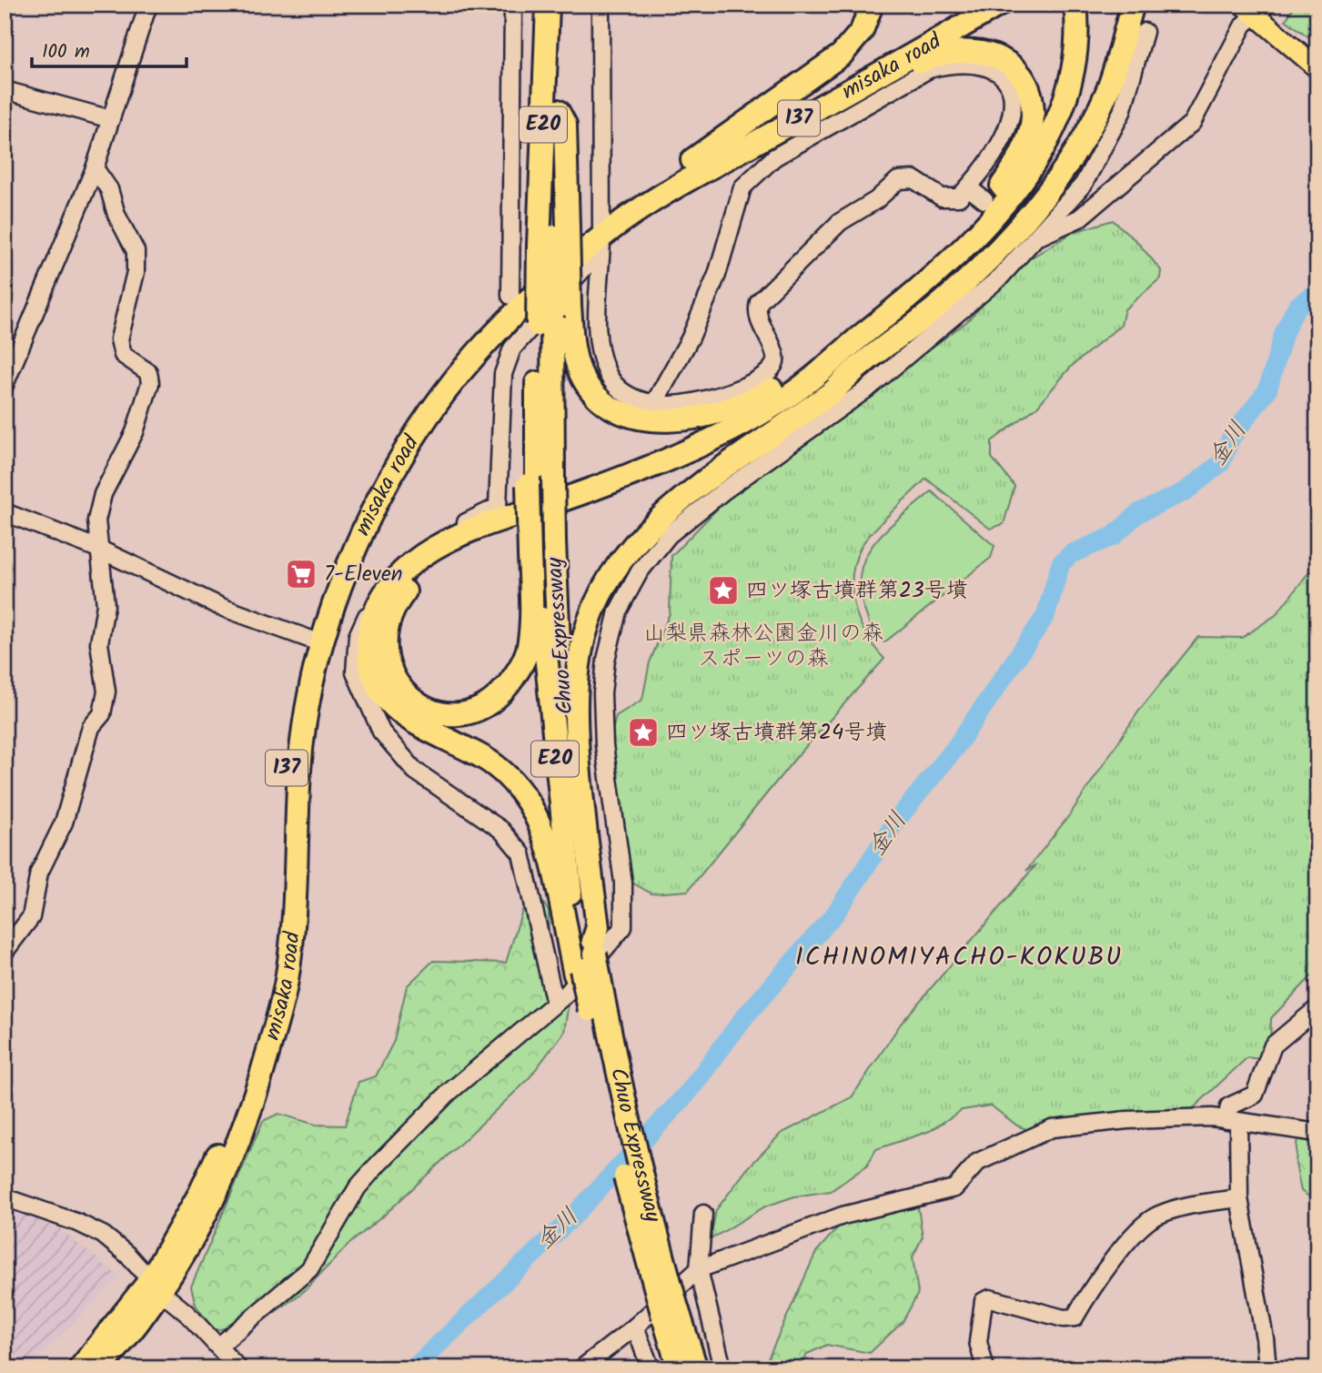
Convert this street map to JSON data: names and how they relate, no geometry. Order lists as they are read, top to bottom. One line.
{"streets":{"highway":["misaka road","137","E20","Chuo Expressway"]},"districts":["ICHINOMIYACHO-KOKUBU"],"water":["金川"],"parks":["山梨県森林公園金川の森 スポーツの森"],"places":{"supermarket":["7-Eleven"],"place":["四ツ塚古墳群第23号墳","四ツ塚古墳群第24号墳"]},"scale_bar":"100 m"}
